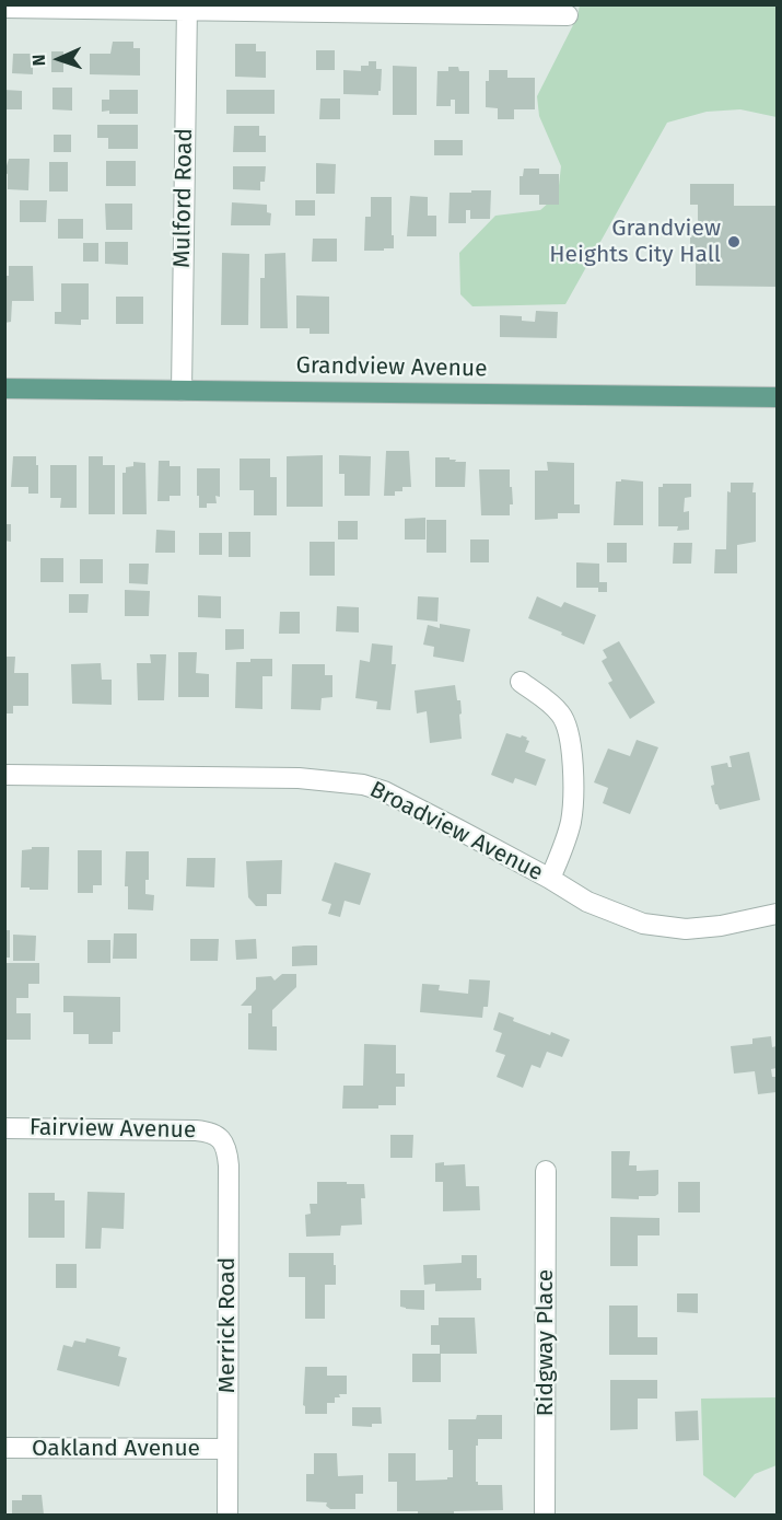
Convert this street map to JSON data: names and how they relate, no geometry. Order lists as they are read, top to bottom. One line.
{"streets":{"main road":["Grandview Avenue"],"street":["Mulford Road","Broadview Avenue","Fairview Avenue","Merrick Road","Ridgway Place","Oakland Avenue"]},"crossings":[["Mulford Road","Grandview Avenue"],["Fairview Avenue","Merrick Road"],["Merrick Road","Oakland Avenue"]],"places":["Grandview Heights City Hall"],"north":"left"}
